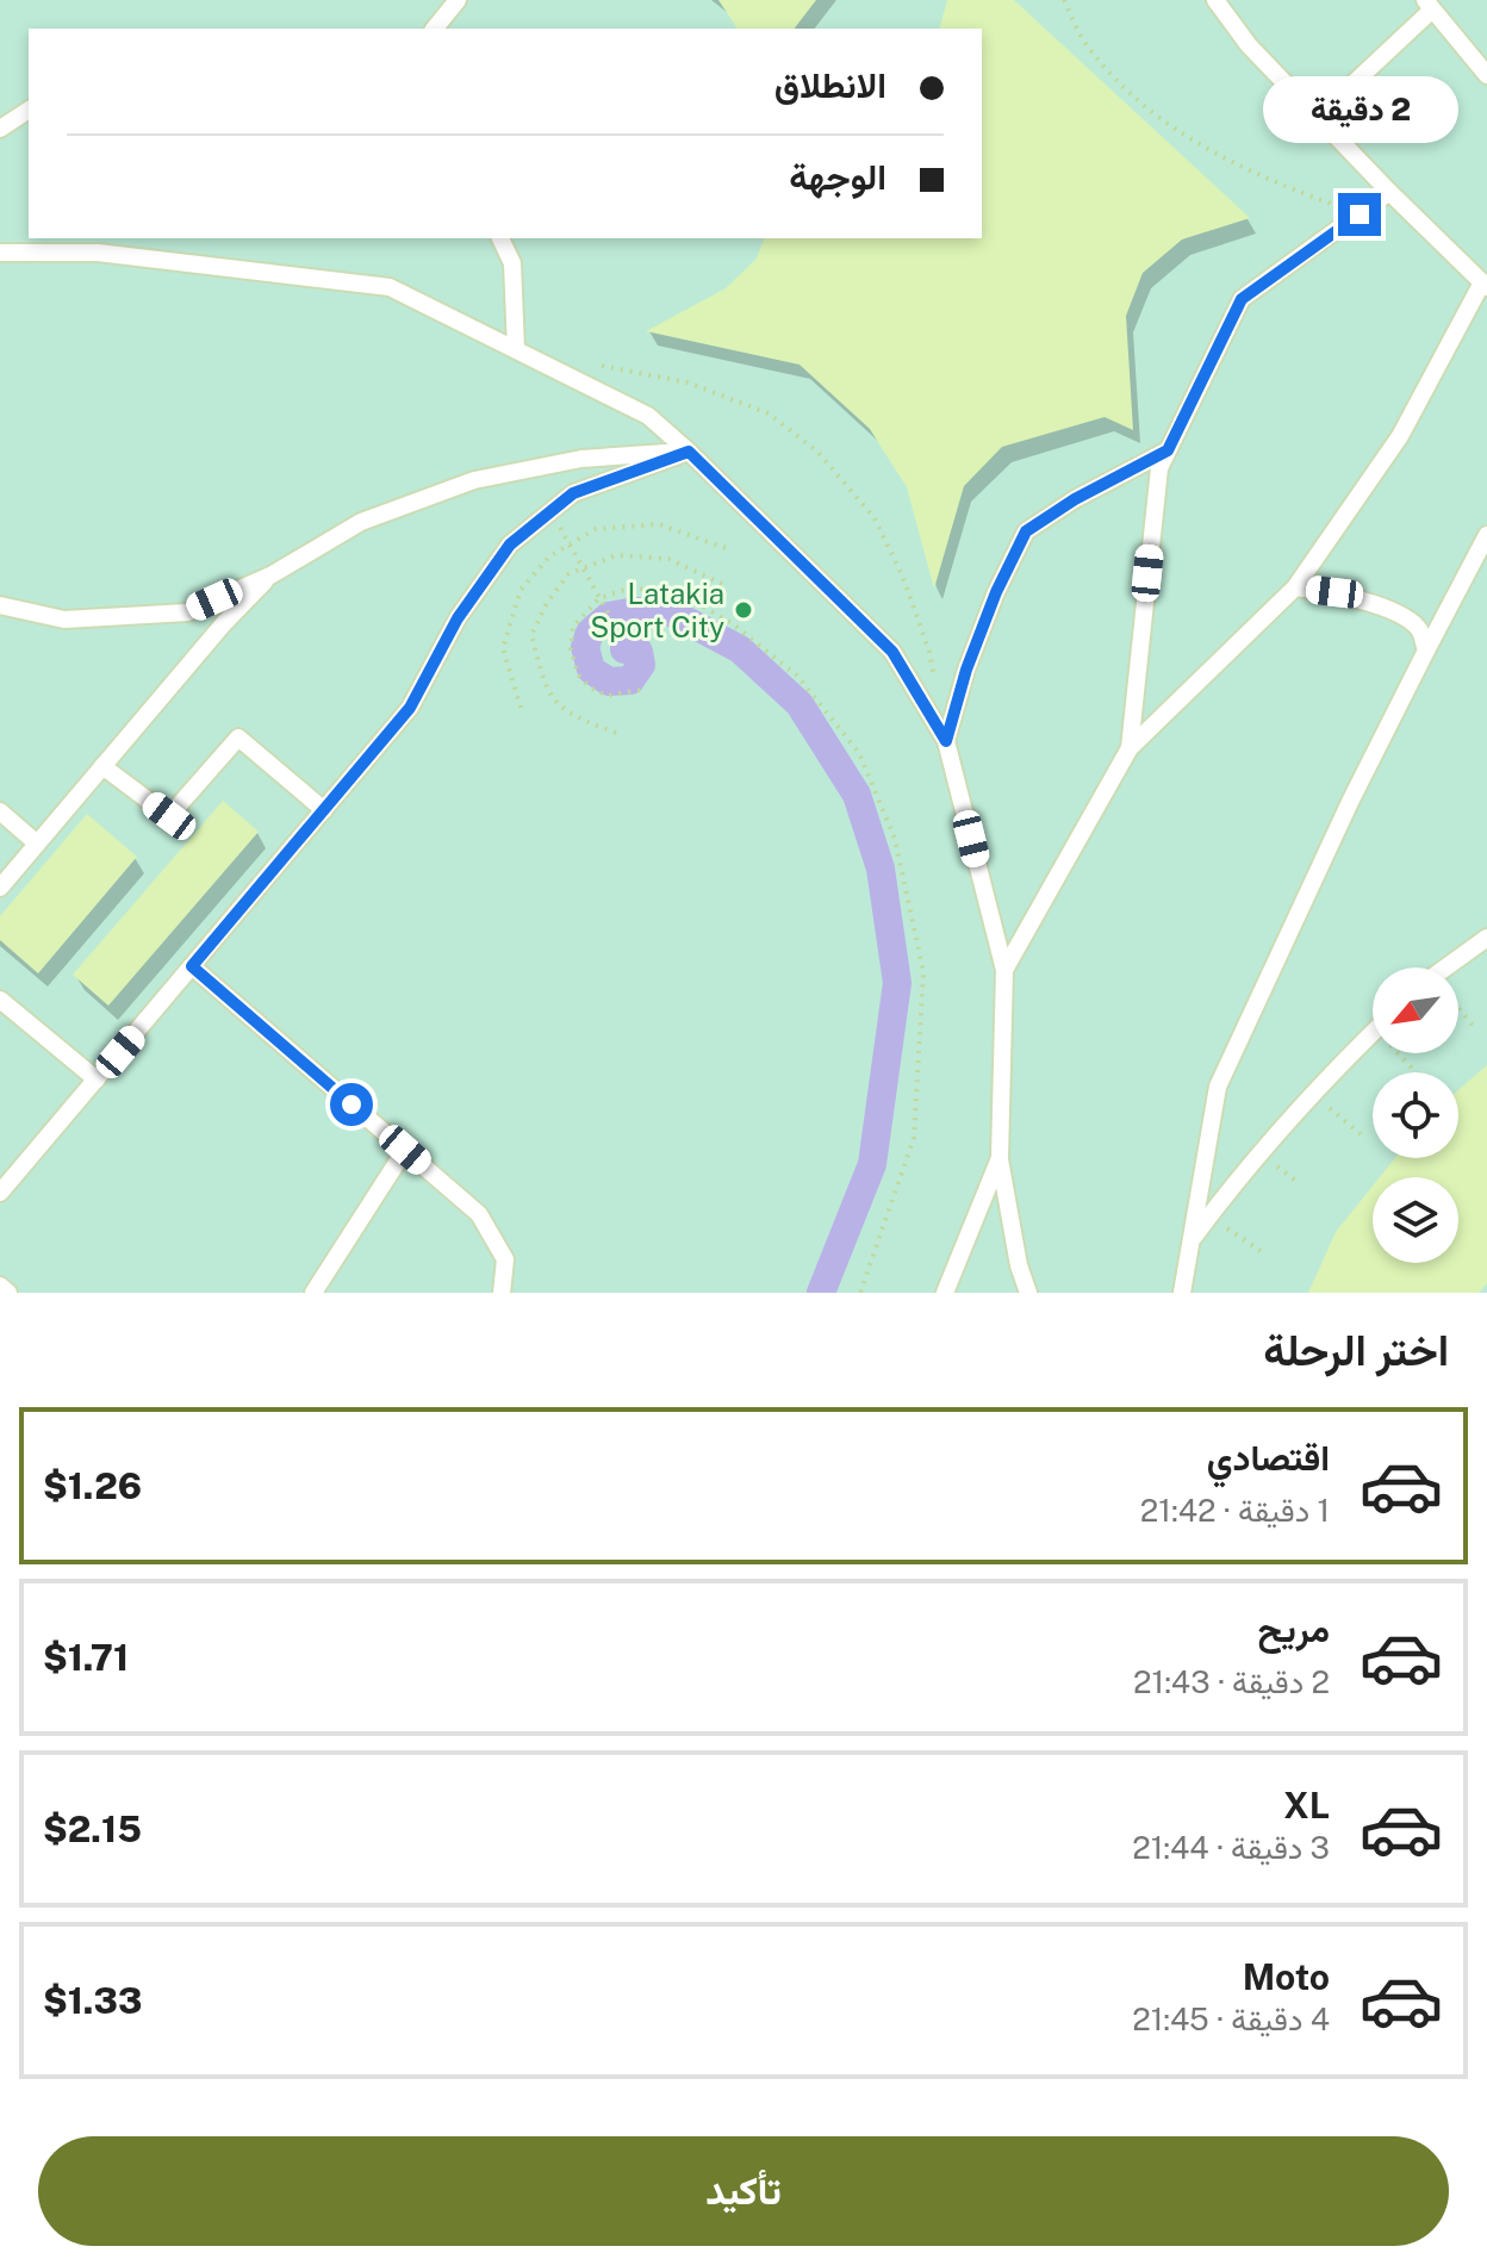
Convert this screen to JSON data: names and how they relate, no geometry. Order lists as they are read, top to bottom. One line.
{"places":["Latakia Sport City"],"north":"bottom left","page":{"banner":["الانطلاق","الوجهة"],"bubble":"2 دقيقة","heading":"اختر الرحلة","list":[{"name":"اقتصادي","note":"1 دقيقة · 21:42","value":"$1.26"},{"name":"مريح","note":"2 دقيقة · 21:43","value":"$1.71"},{"name":"XL","note":"3 دقيقة · 21:44","value":"$2.15"},{"name":"Moto","note":"4 دقيقة · 21:45","value":"$1.33"}],"buttons":"تأكيد"}}
